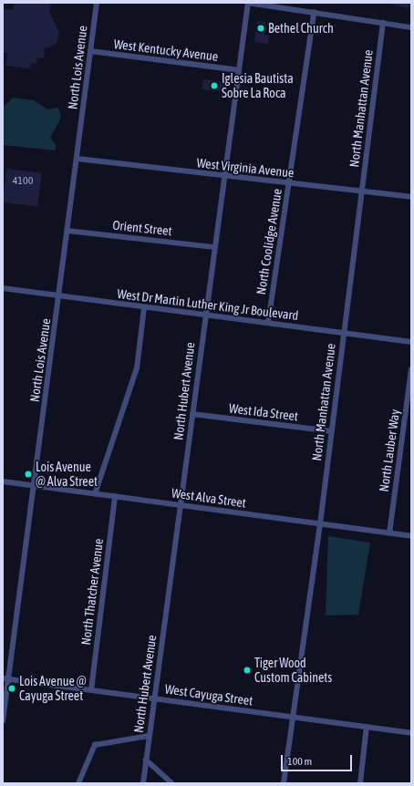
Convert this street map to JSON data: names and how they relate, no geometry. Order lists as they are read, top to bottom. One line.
{"streets":{"street":["West Kentucky Avenue","North Lois Avenue","North Manhattan Avenue","West Virginia Avenue","Orient Street","North Coolidge Avenue","West Dr Martin Luther King Jr Boulevard","North Hubert Avenue","West Ida Street","North Lauber Way","West Alva Street","North Thatcher Avenue","West Cayuga Street"]},"crossings":[["West Kentucky Avenue","North Lois Avenue"],["West Kentucky Avenue","North Hubert Avenue"],["North Lois Avenue","West Virginia Avenue"],["North Lois Avenue","Orient Street"],["North Lois Avenue","West Dr Martin Luther King Jr Boulevard"],["North Lois Avenue","West Alva Street"],["North Lois Avenue","West Cayuga Street"],["North Manhattan Avenue","West Virginia Avenue"],["North Manhattan Avenue","West Dr Martin Luther King Jr Boulevard"],["North Manhattan Avenue","West Ida Street"],["North Manhattan Avenue","West Alva Street"],["North Manhattan Avenue","West Cayuga Street"],["West Virginia Avenue","North Coolidge Avenue"],["West Virginia Avenue","North Hubert Avenue"],["Orient Street","North Hubert Avenue"],["North Coolidge Avenue","West Dr Martin Luther King Jr Boulevard"],["West Dr Martin Luther King Jr Boulevard","North Hubert Avenue"],["North Hubert Avenue","West Ida Street"],["North Hubert Avenue","West Alva Street"],["North Hubert Avenue","West Cayuga Street"],["North Lauber Way","West Alva Street"],["West Alva Street","North Thatcher Avenue"],["North Thatcher Avenue","West Cayuga Street"]],"places":["Bethel Church","Iglesia Bautista Sobre La Roca","Lois Avenue @ Alva Street","Tiger Wood Custom Cabinets","Lois Avenue @ Cayuga Street"],"house_numbers":["4100"],"scale_bar":"100 m"}
